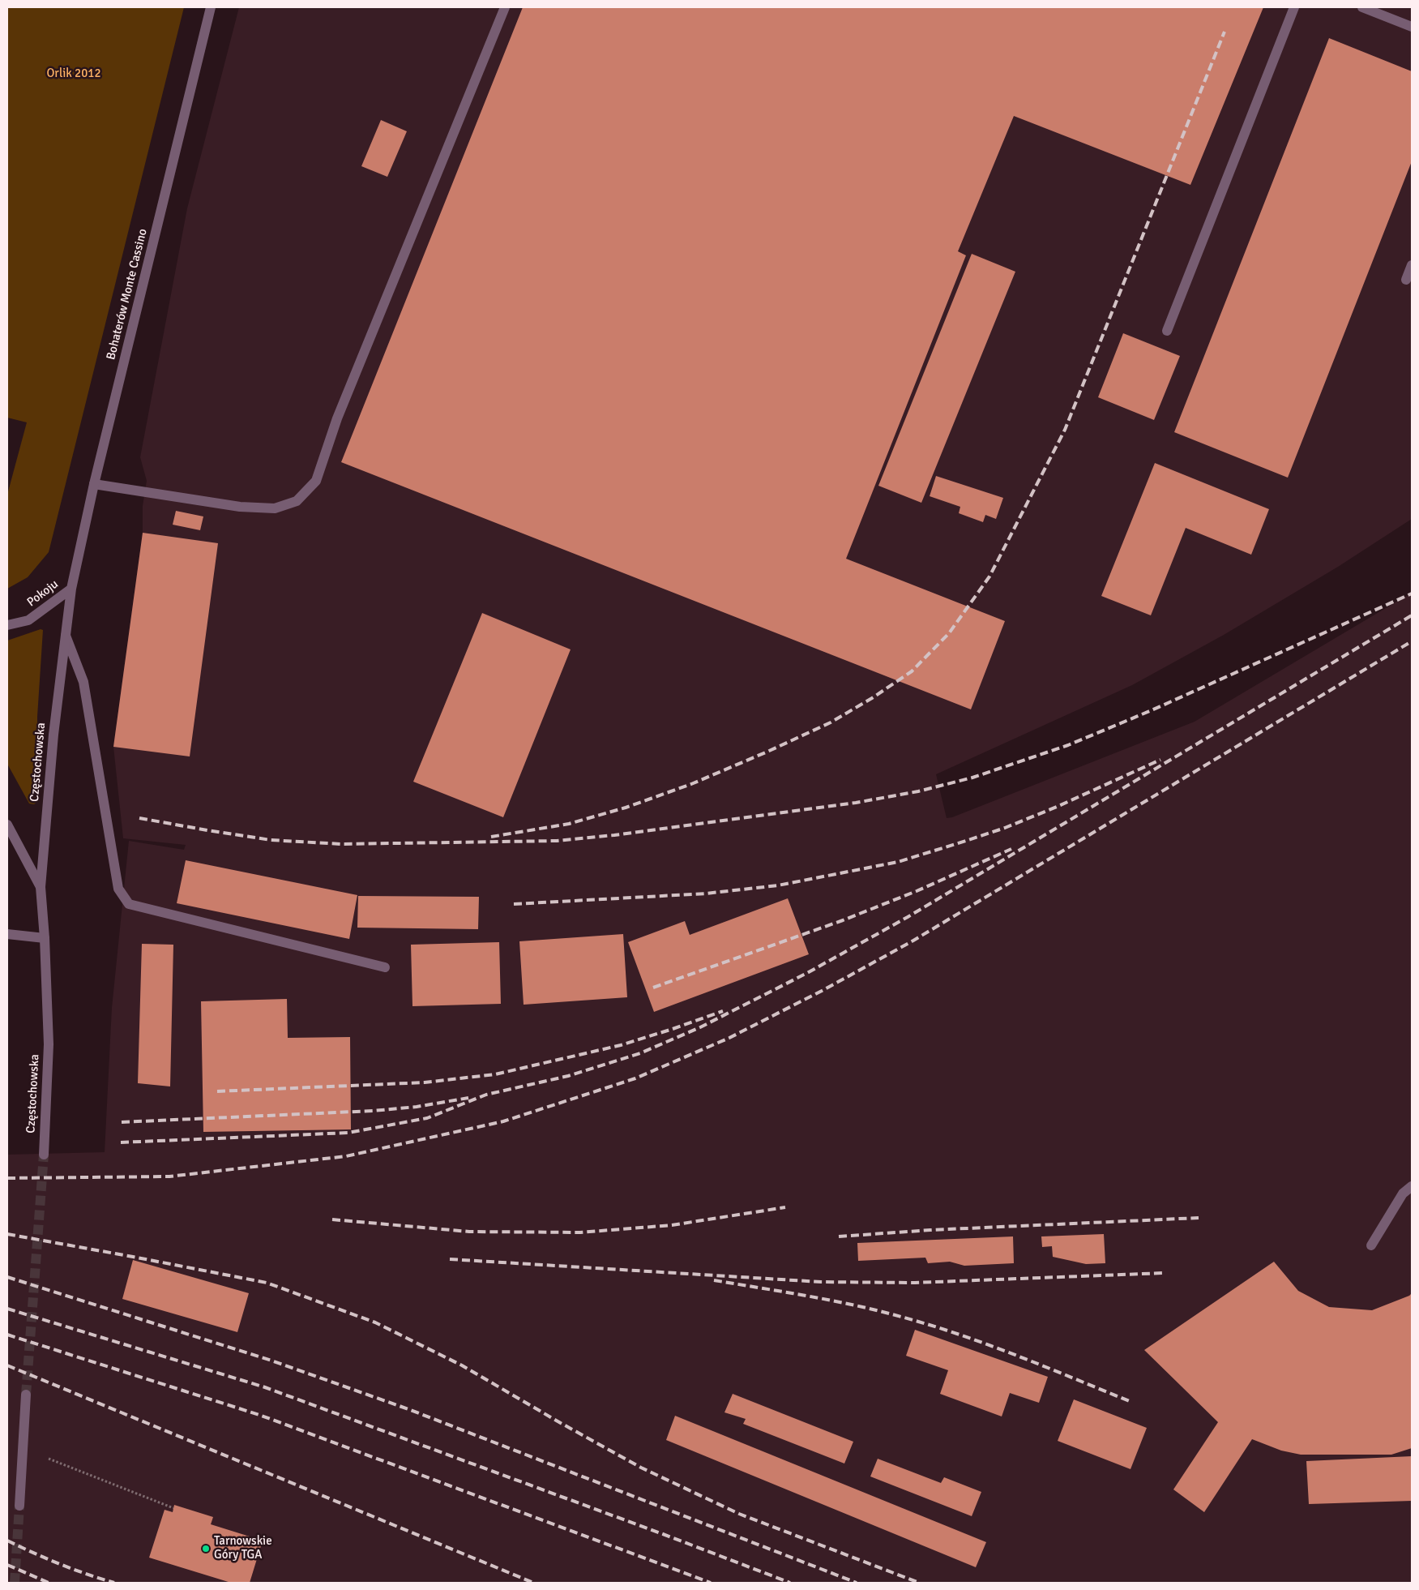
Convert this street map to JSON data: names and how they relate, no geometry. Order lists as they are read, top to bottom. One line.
{"streets":{"street":["Bohaterów Monte Cassino","Pokoju","Częstochowska"]},"crossings":[["Bohaterów Monte Cassino","Pokoju"],["Bohaterów Monte Cassino","Częstochowska"],["Pokoju","Częstochowska"]],"parks":["Orlik 2012"],"places":["Tarnowskie Góry TGA"]}
